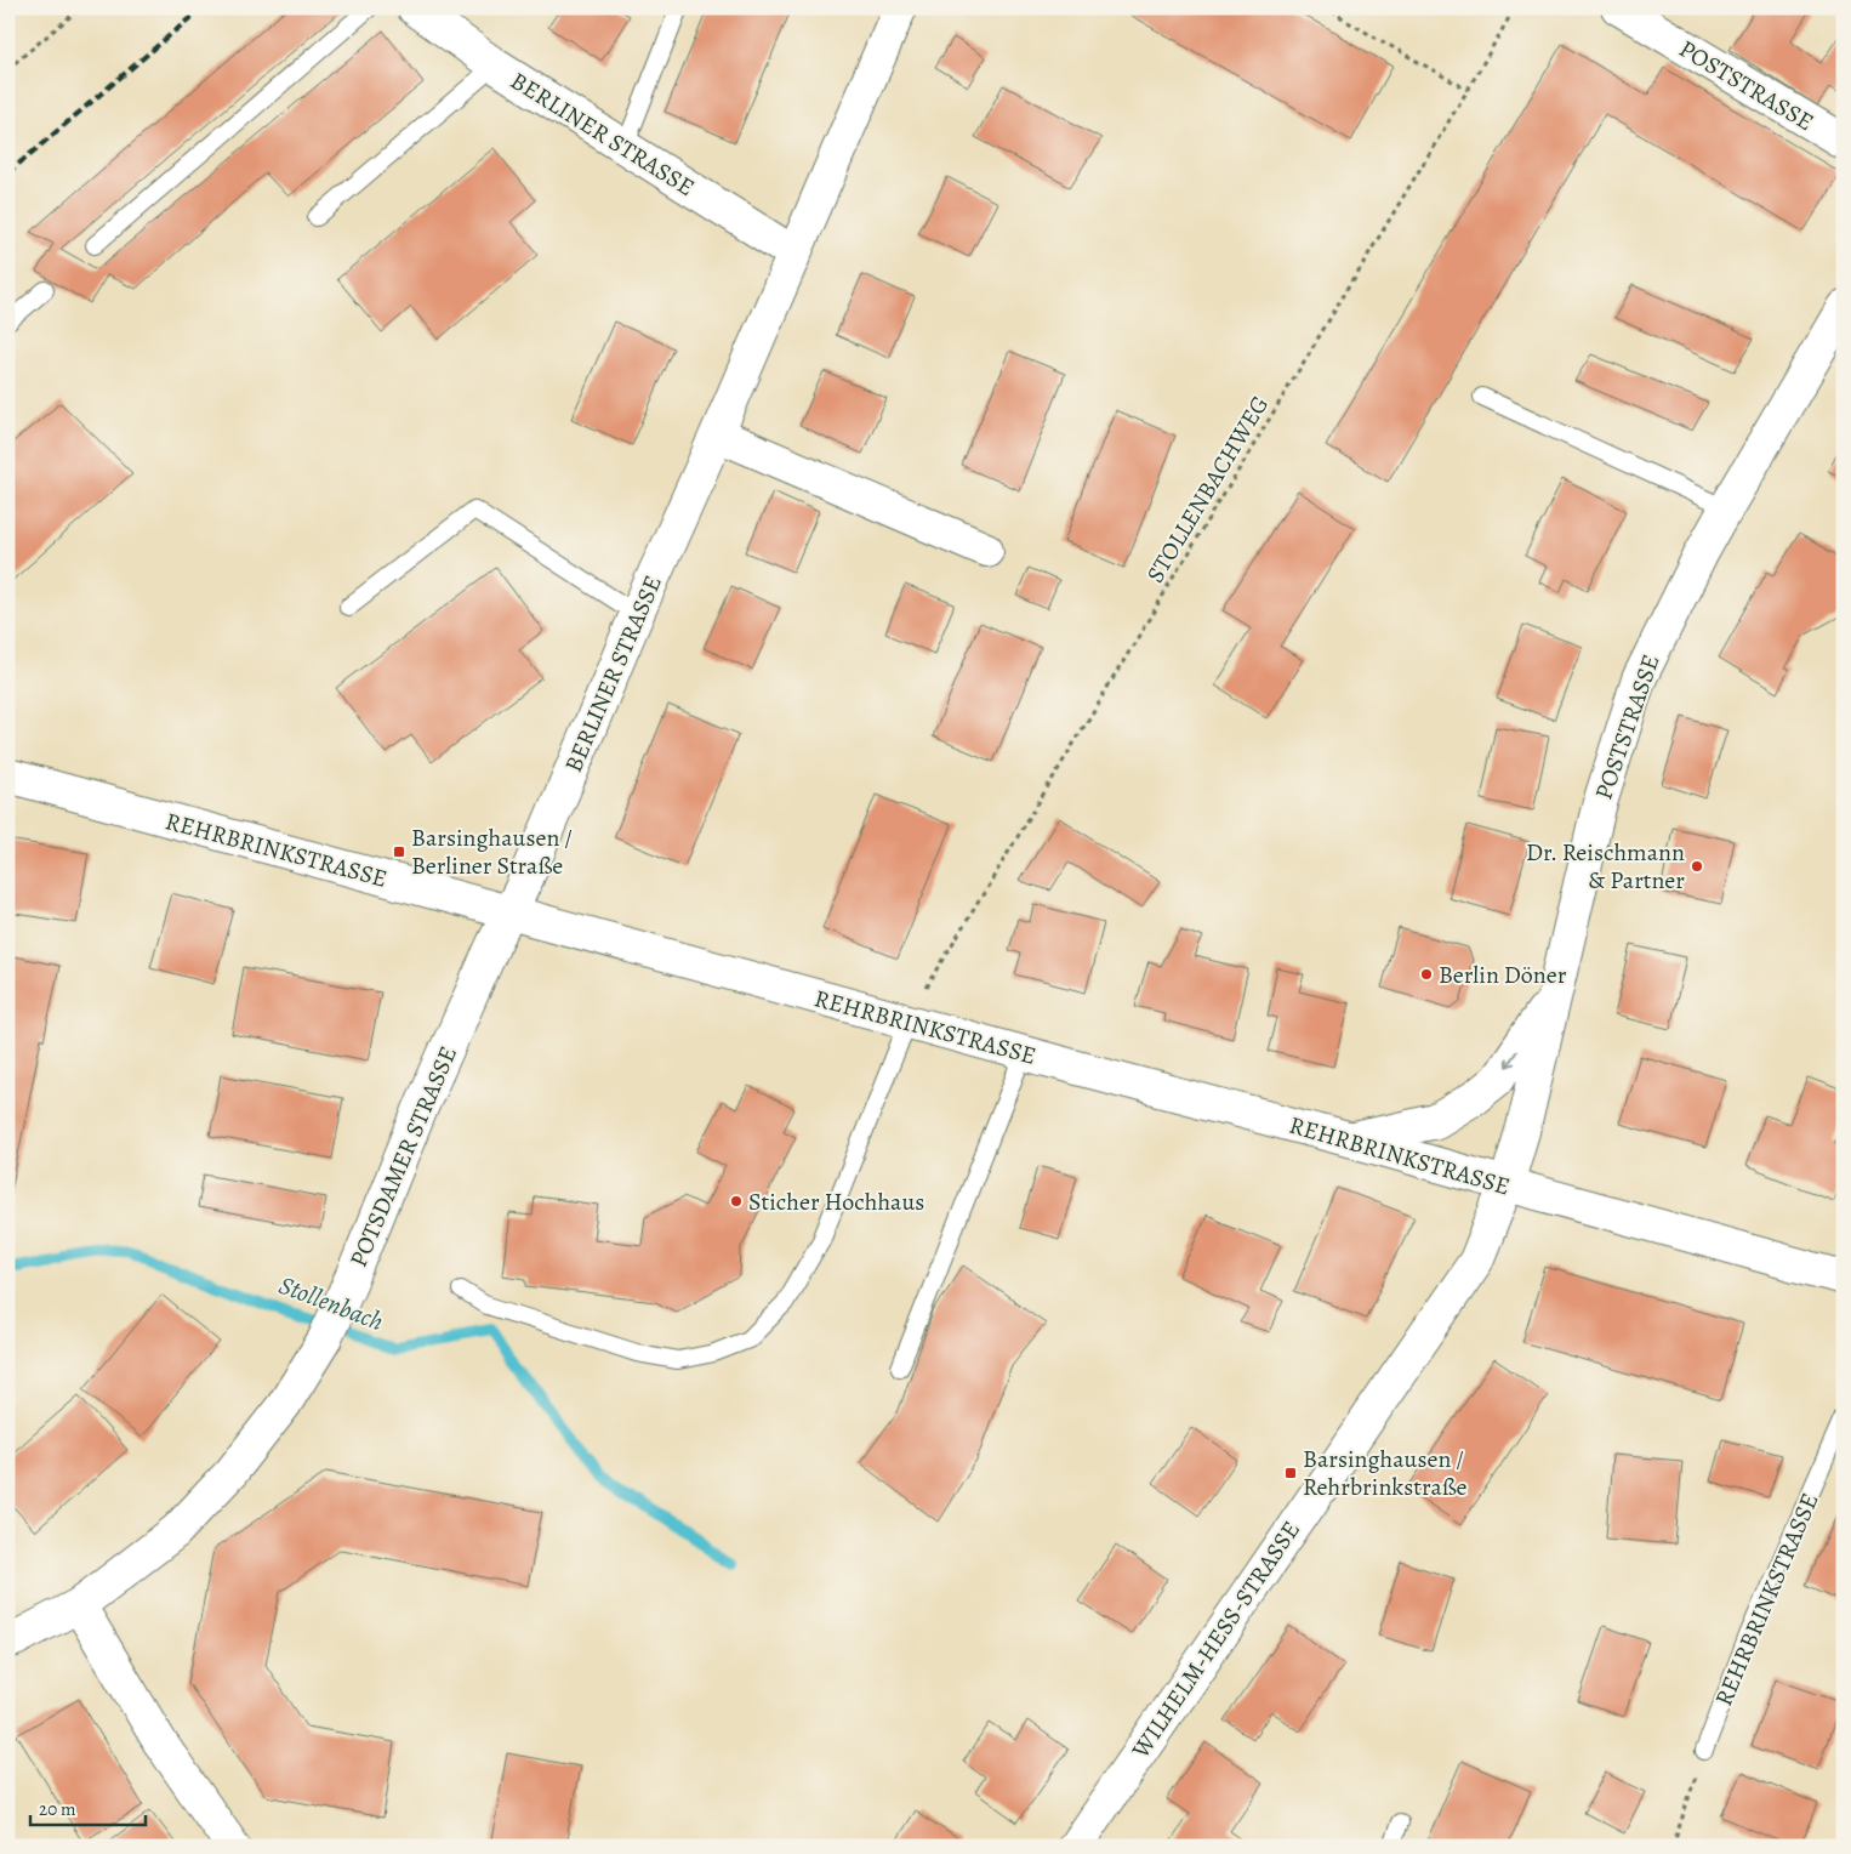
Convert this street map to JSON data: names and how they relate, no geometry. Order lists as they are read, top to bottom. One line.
{"streets":{"street":["POSTSTRASSE","BERLINER STRASSE","REHRBRINKSTRASSE","POTSDAMER STRASSE","WILHELM-HESS-STRASSE"],"path":["STOLLENBACHWEG"]},"crossings":[["POSTSTRASSE","REHRBRINKSTRASSE"],["POSTSTRASSE","WILHELM-HESS-STRASSE"],["BERLINER STRASSE","REHRBRINKSTRASSE"],["BERLINER STRASSE","POTSDAMER STRASSE"],["REHRBRINKSTRASSE","POTSDAMER STRASSE"],["REHRBRINKSTRASSE","WILHELM-HESS-STRASSE"]],"water":["Stollenbach"],"places":{"transit":["Barsinghausen / Berliner Straße","Barsinghausen / Rehrbrinkstraße"],"other":["Dr. Reischmann & Partner","Berlin Döner","Sticher Hochhaus"]},"scale_bar":"20 m"}
